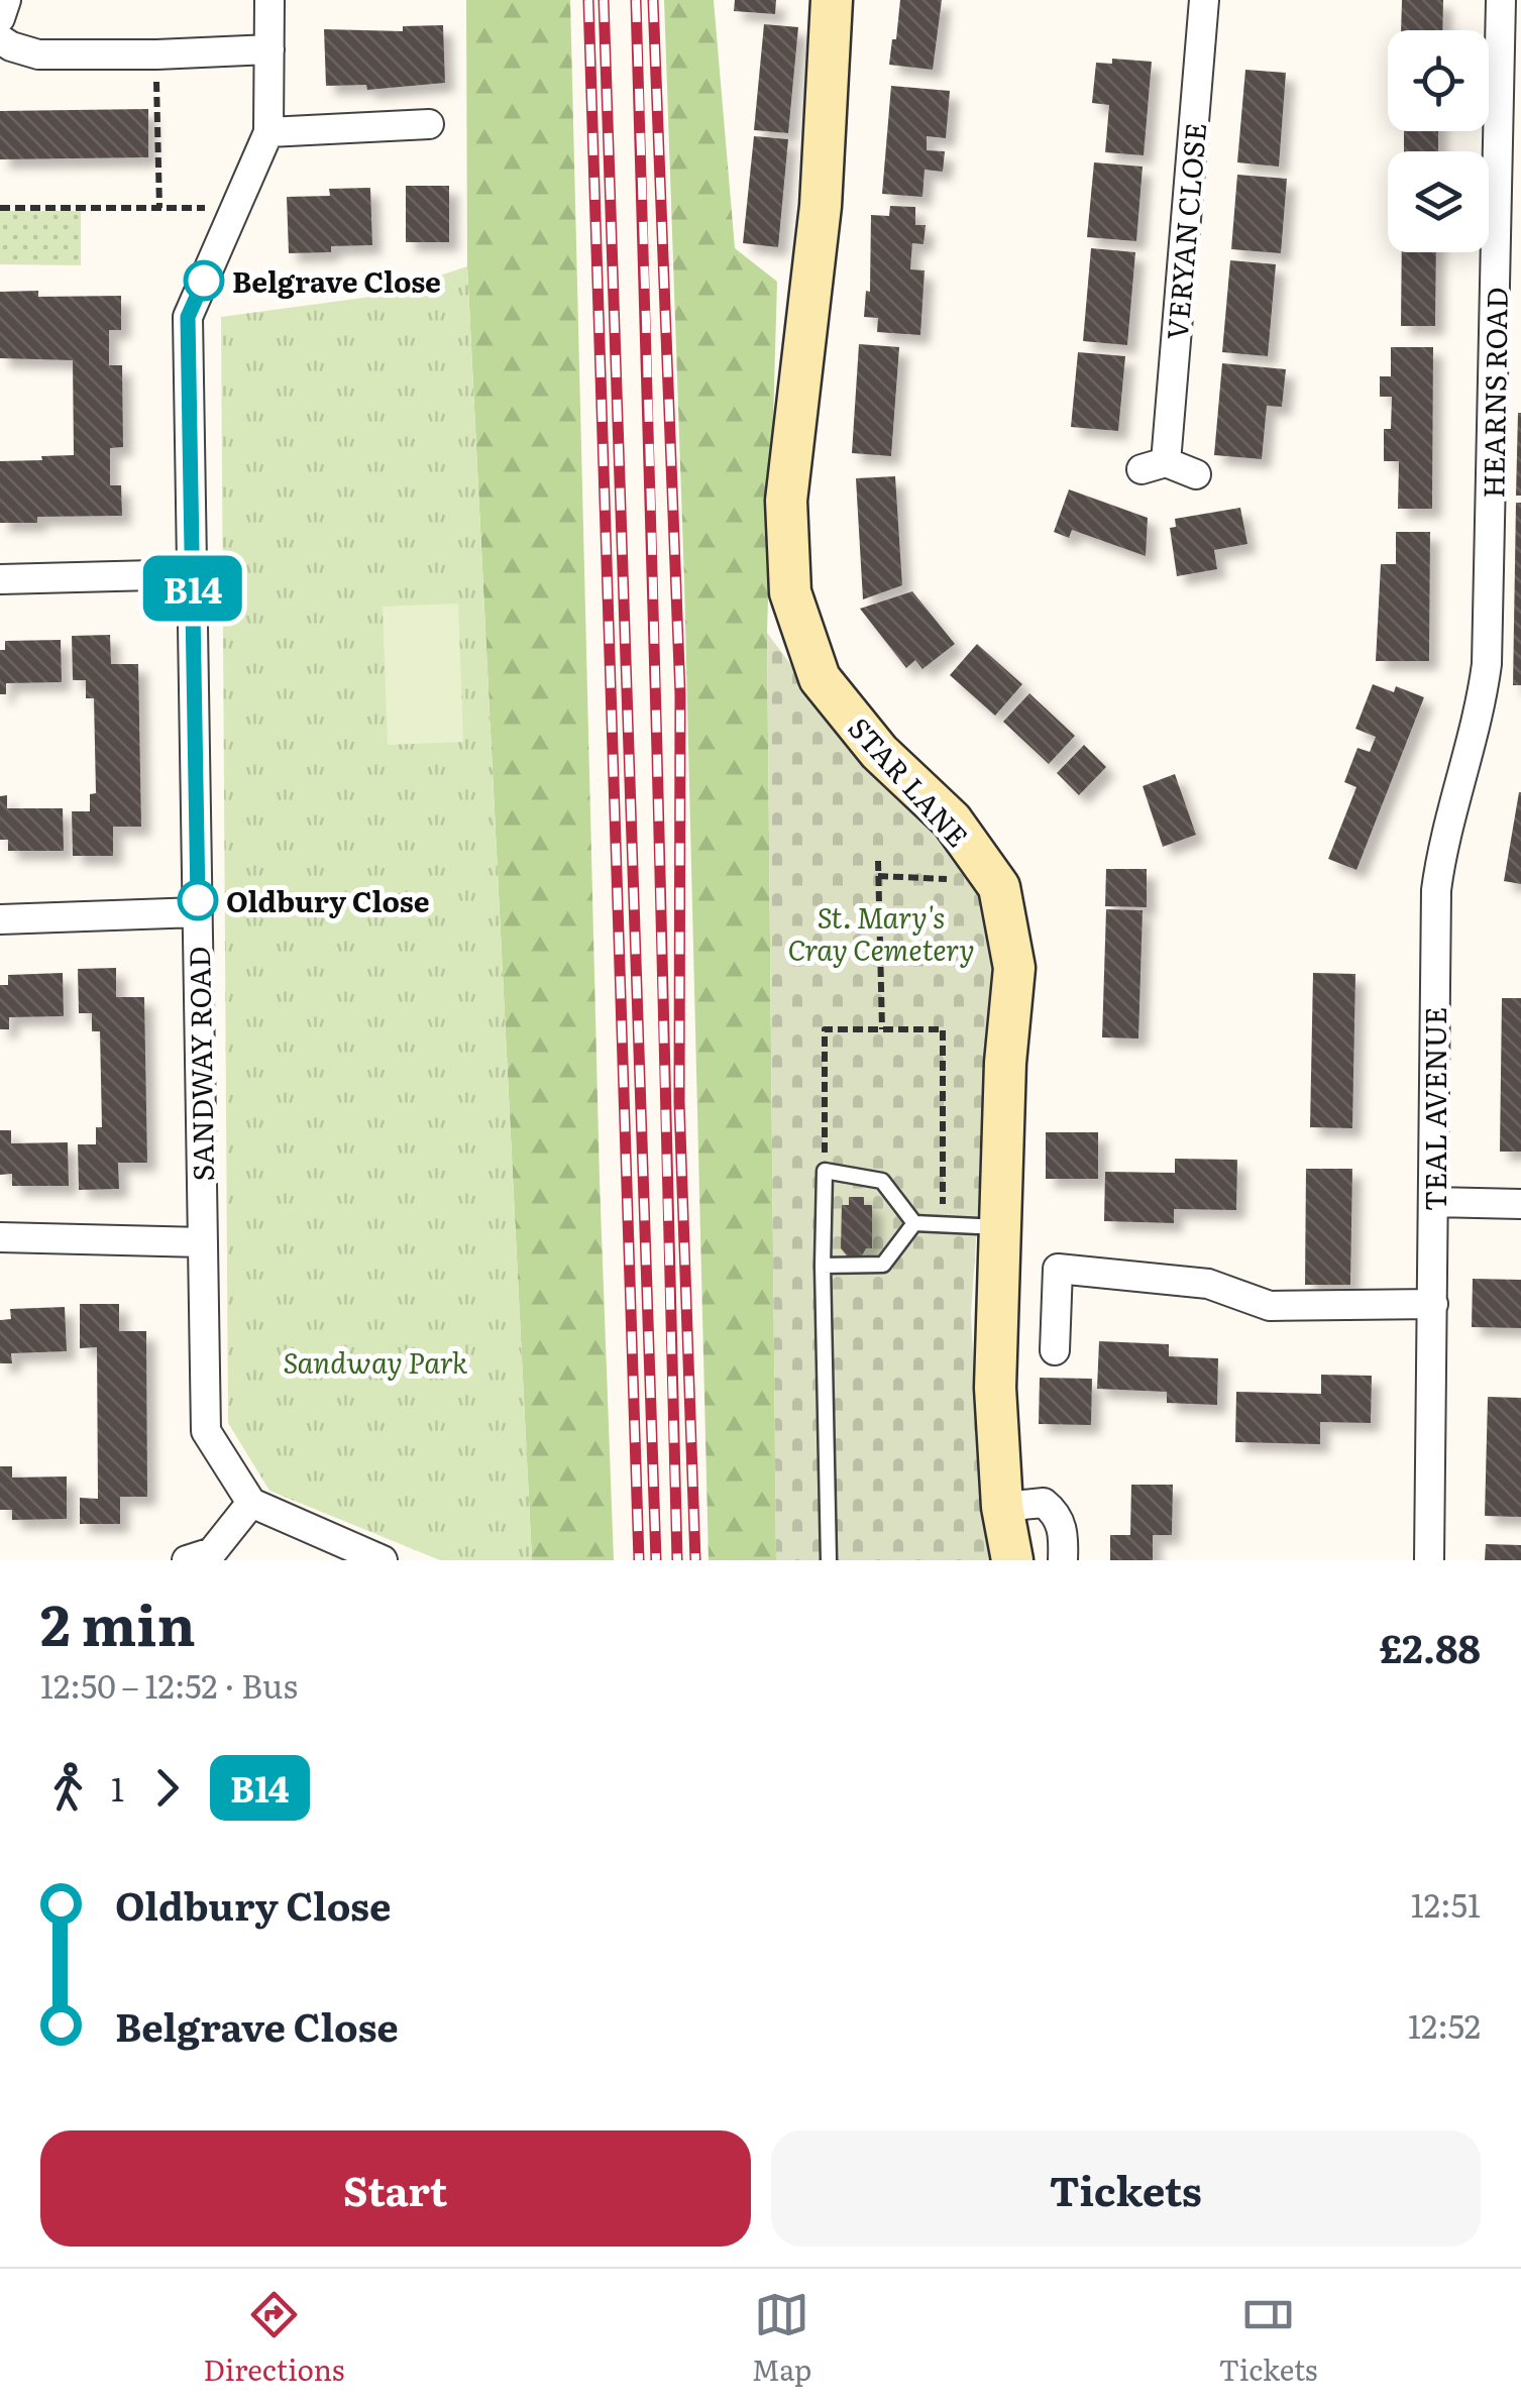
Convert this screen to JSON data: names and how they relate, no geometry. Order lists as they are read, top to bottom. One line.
{"streets":{"street":["VERYAN CLOSE","HEARNS ROAD","STAR LANE","SANDWAY ROAD","TEAL AVENUE"]},"crossings":[["HEARNS ROAD","TEAL AVENUE"]],"parks":["St. Mary's Cray Cemetery","Sandway Park"],"places":["Belgrave Close","Oldbury Close"],"lines":["bus line B14"],"page":{"on_map":"B14","heading":["2 min","12:50 – 12:52 · Bus","£2.88"],"legs":["1","B14"],"list":[{"name":"Oldbury Close","value":"12:51"},{"name":"Belgrave Close","value":"12:52"}],"buttons":["Start","Tickets"],"tabs":["Directions","Map","Tickets"]}}
